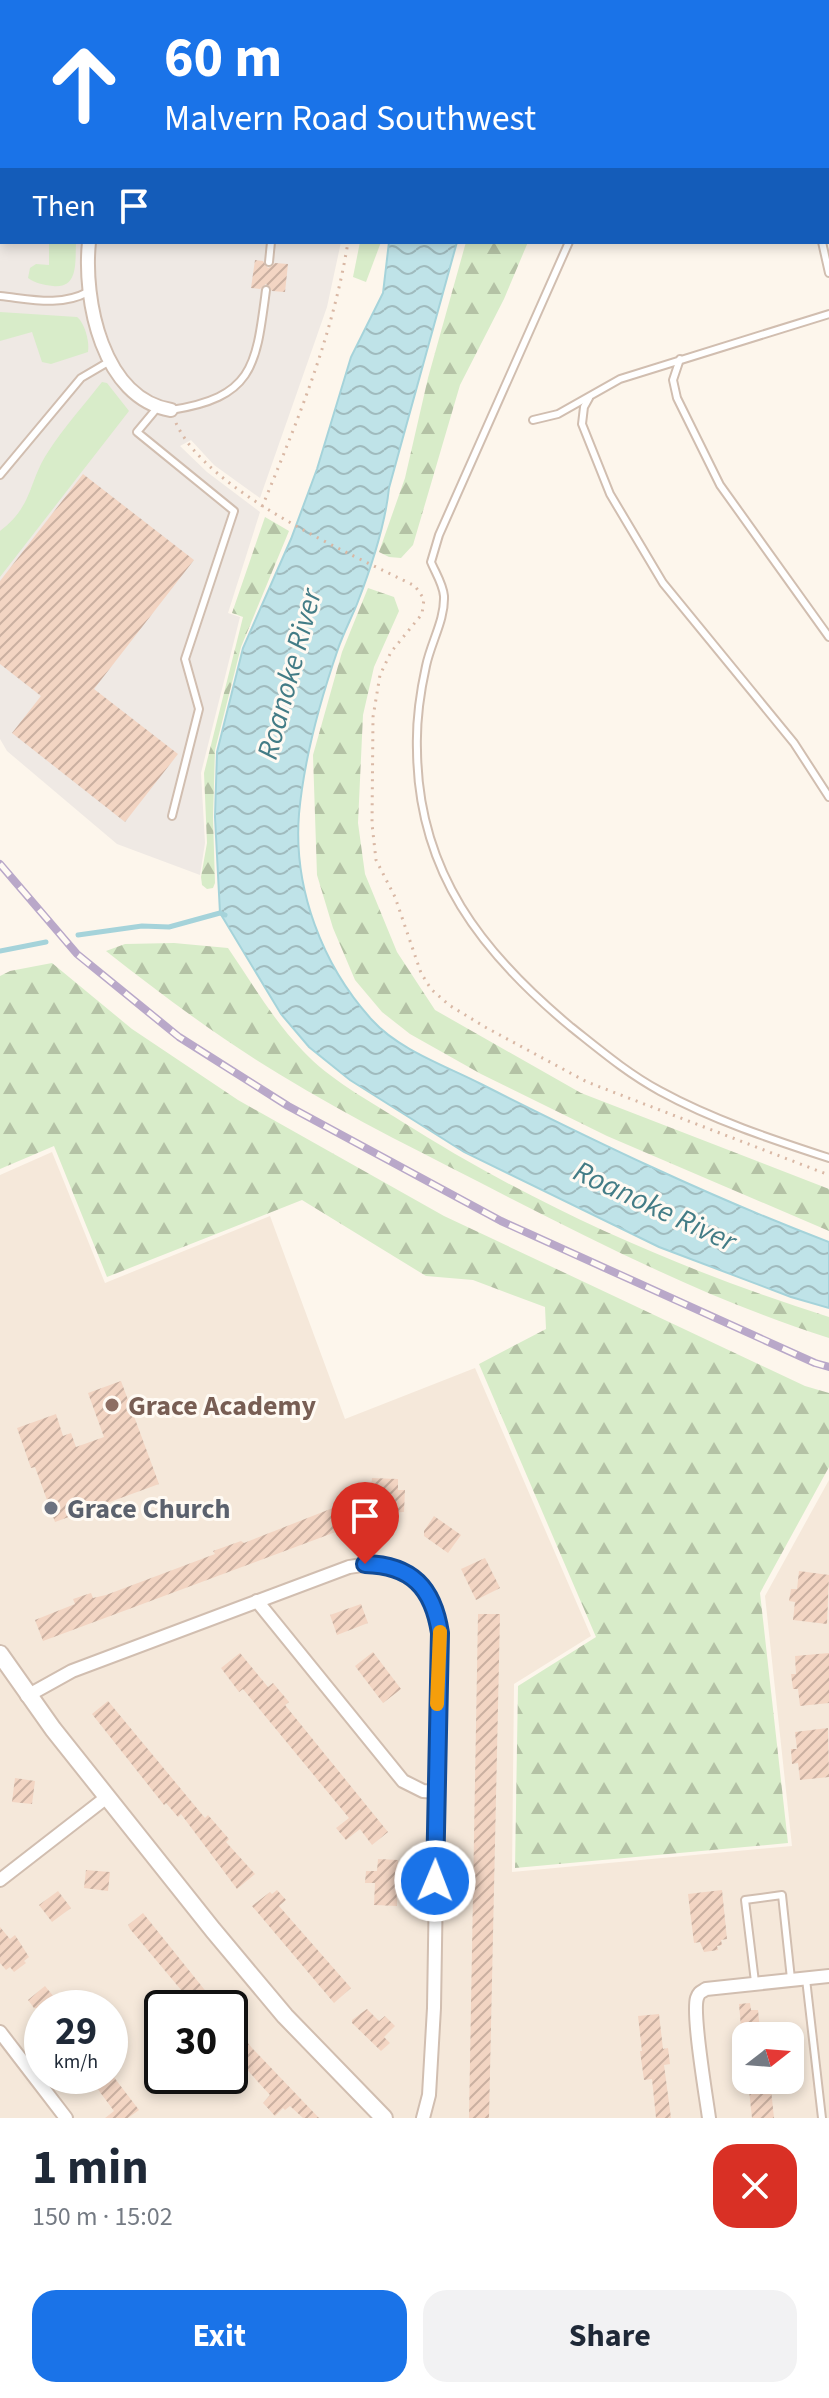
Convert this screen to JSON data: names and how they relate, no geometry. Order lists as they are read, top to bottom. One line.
{"water":["Roanoke River"],"places":["Grace Academy","Grace Church"],"north":"right","page":{"turn":["60 m","Malvern Road Southwest"],"then":"Then","speed":"29 km/h","limit":"30","heading":["1 min","150 m · 15:02"],"buttons":["Exit","Share"]}}
